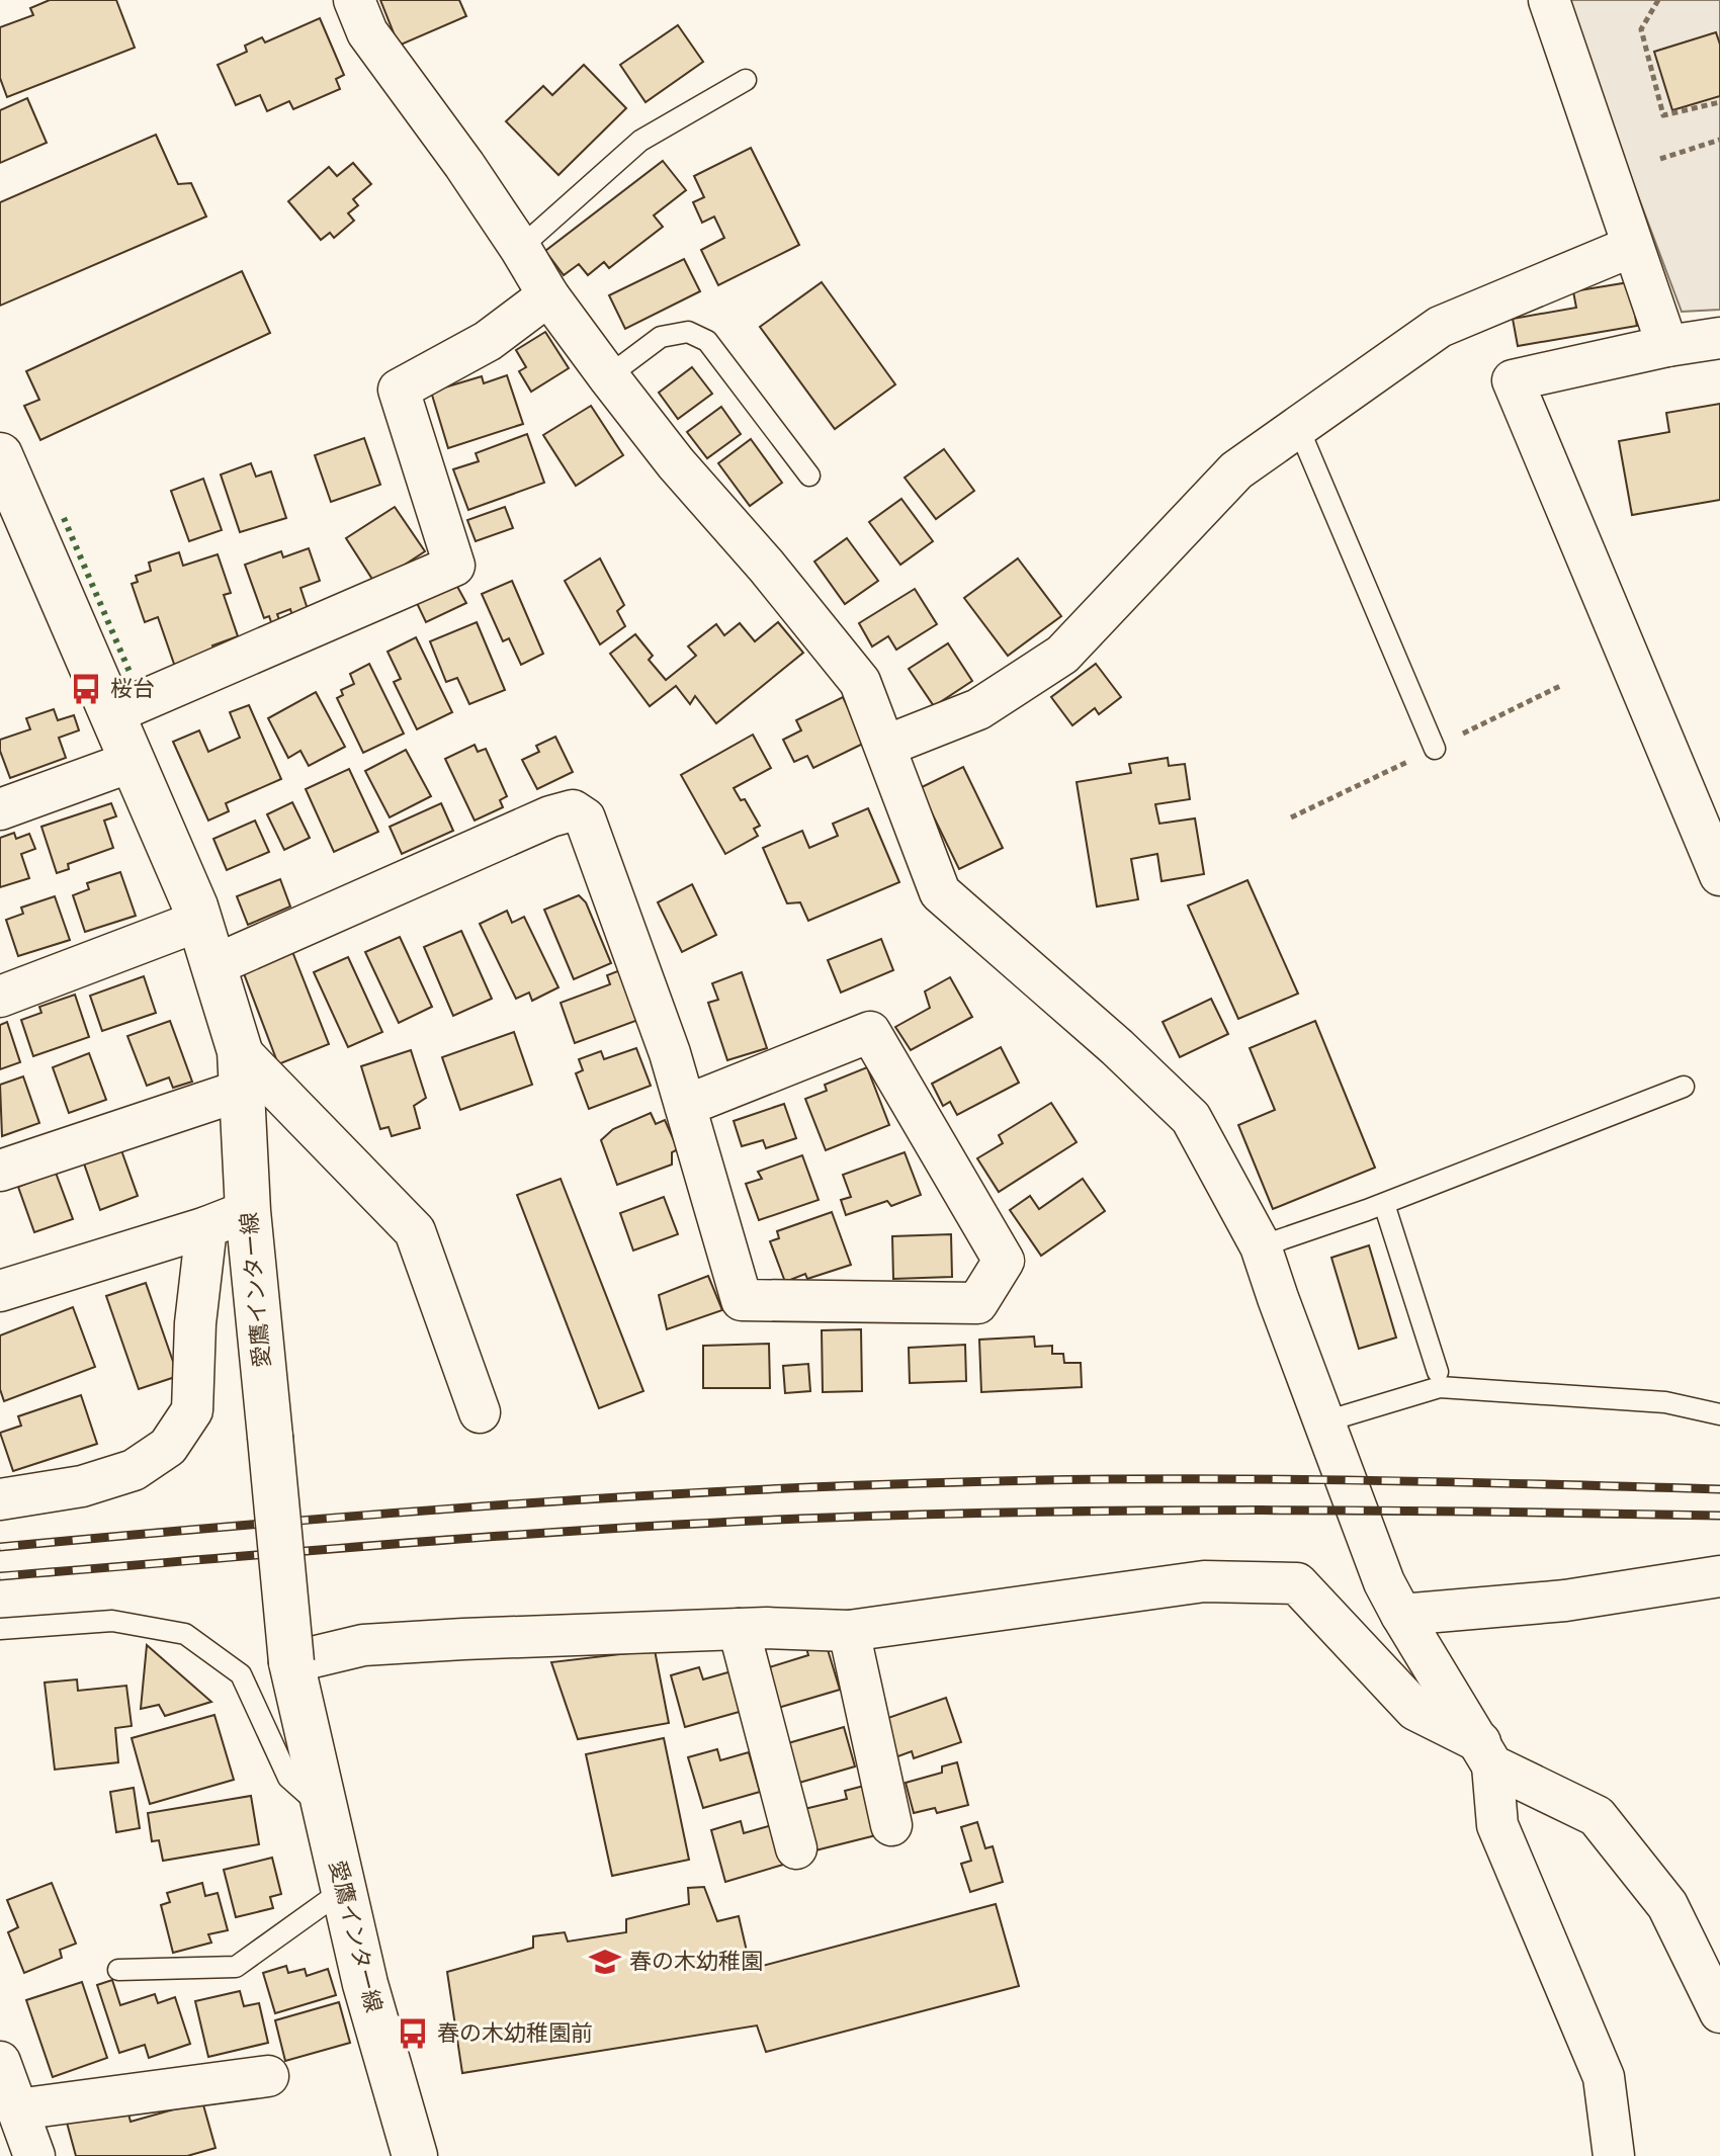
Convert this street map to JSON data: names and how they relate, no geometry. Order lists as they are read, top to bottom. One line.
{"streets":{"main road":["愛鷹インター線"]},"places":{"bus stop":["桜台","春の木幼稚園前"],"school or university":["春の木幼稚園"]}}
